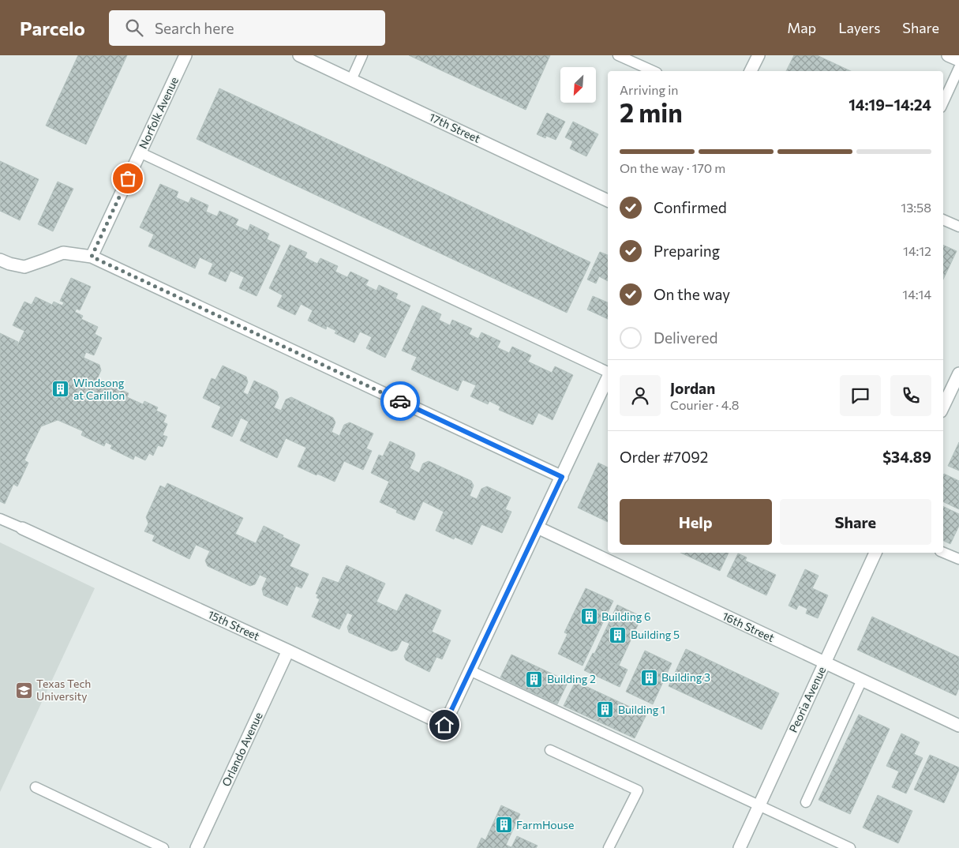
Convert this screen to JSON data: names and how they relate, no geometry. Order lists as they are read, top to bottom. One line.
{"streets":{"street":["Norfolk Avenue","17th Street","15th Street","16th Street","Peoria Avenue","Orlando Avenue"]},"crossings":[["15th Street","Orlando Avenue"],["16th Street","Peoria Avenue"]],"places":{"building":["Windsong at Carillon","Building 6","Building 5","Building 3","Building 2","Building 1","FarmHouse"],"school or university":["Texas Tech University"]},"north":"bottom left","page":{"header":"Parcelo","search":"Search here","nav":["Map","Layers","Share"],"heading":["2 min","Arriving in","14:19–14:24"],"panel":["Jordan","Courier · 4.8","Order #7092","$34.89"],"bar":"On the way · 170 m","list":[["Confirmed","13:58"],["Preparing","14:12"],["On the way","14:14"],"Delivered"],"buttons":["Help","Share"]}}
